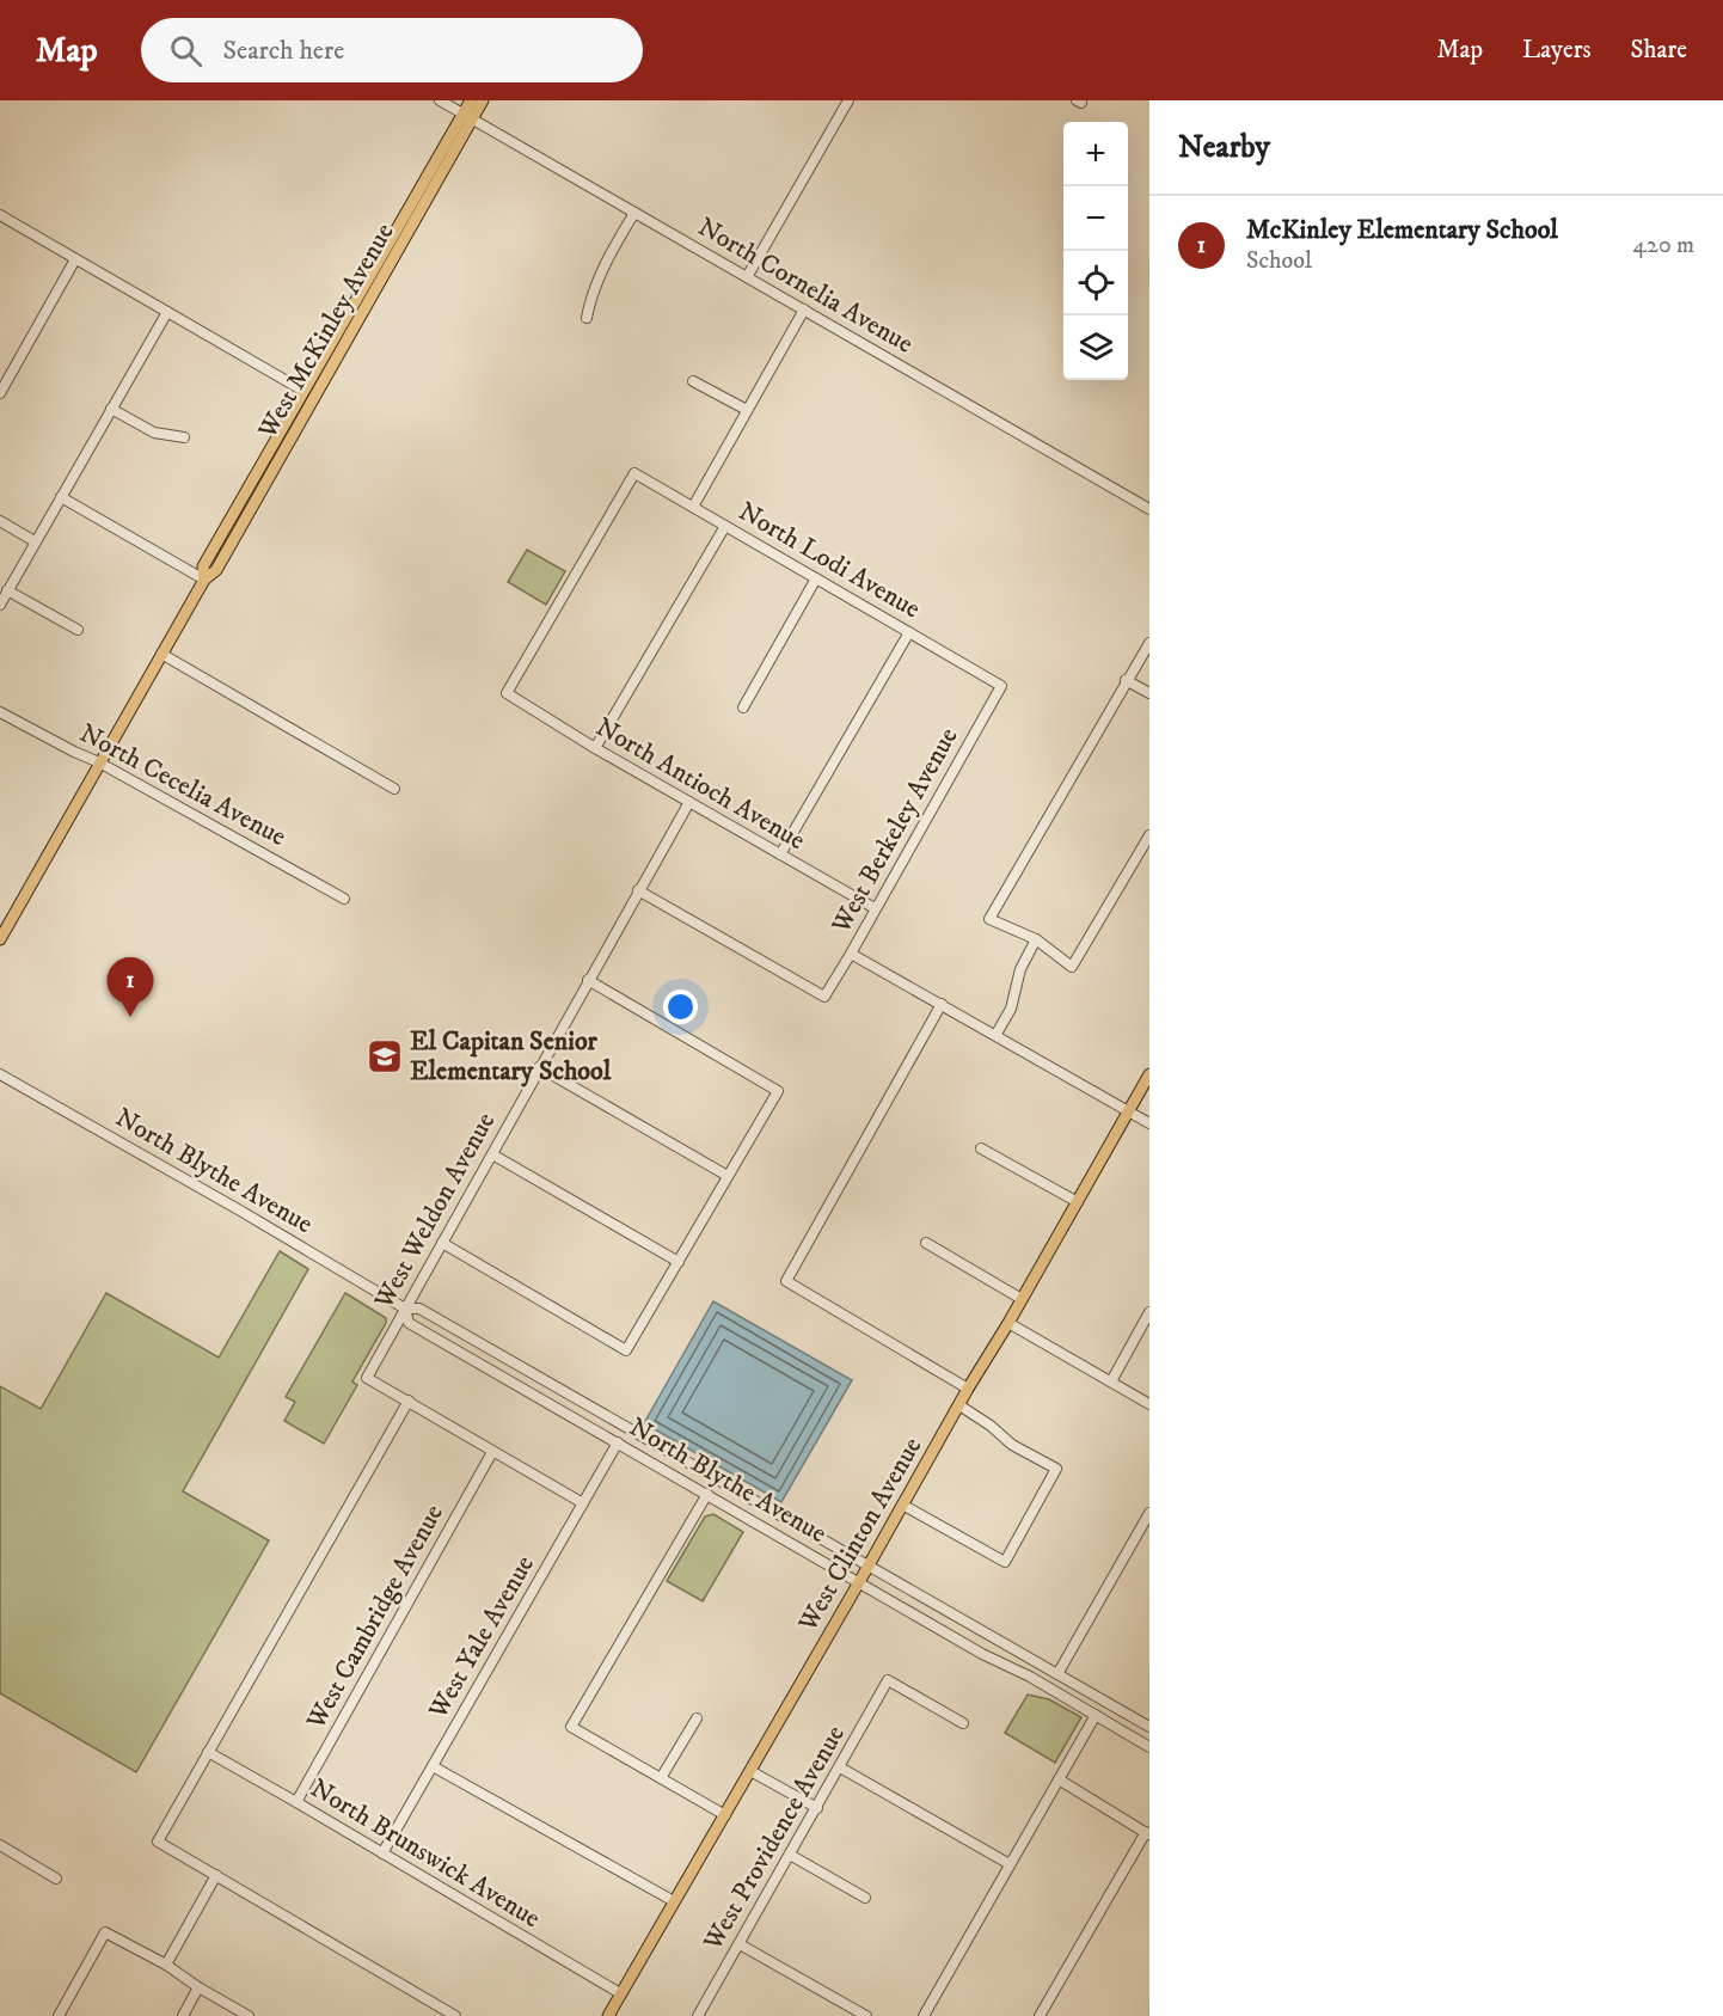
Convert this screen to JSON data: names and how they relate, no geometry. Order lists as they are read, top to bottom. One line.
{"streets":{"main road":["West McKinley Avenue","West Clinton Avenue"],"street":["North Cornelia Avenue","North Lodi Avenue","North Antioch Avenue","North Cecelia Avenue","West Berkeley Avenue","North Blythe Avenue","West Weldon Avenue","West Cambridge Avenue","West Yale Avenue","West Providence Avenue","North Brunswick Avenue"]},"crossings":[["North Cornelia Avenue","West McKinley Avenue"],["West McKinley Avenue","North Cecelia Avenue"],["North Lodi Avenue","North Antioch Avenue"],["North Lodi Avenue","West Berkeley Avenue"],["North Antioch Avenue","West Berkeley Avenue"],["North Antioch Avenue","West Weldon Avenue"],["West Berkeley Avenue","West Weldon Avenue"],["North Blythe Avenue","West Weldon Avenue"],["North Blythe Avenue","West Clinton Avenue"],["North Blythe Avenue","West Yale Avenue"],["West Clinton Avenue","North Brunswick Avenue"],["West Cambridge Avenue","North Brunswick Avenue"],["West Yale Avenue","North Brunswick Avenue"]],"places":{"school or university":["El Capitan Senior Elementary School"]},"page":{"header":"Map","search":"Search here","nav":["Map","Layers","Share"],"heading":"Nearby","map_buttons":["+","−"],"list":[{"mark":"1","name":"McKinley Elementary School","note":"School","value":"420 m"}],"pins":"1"}}
